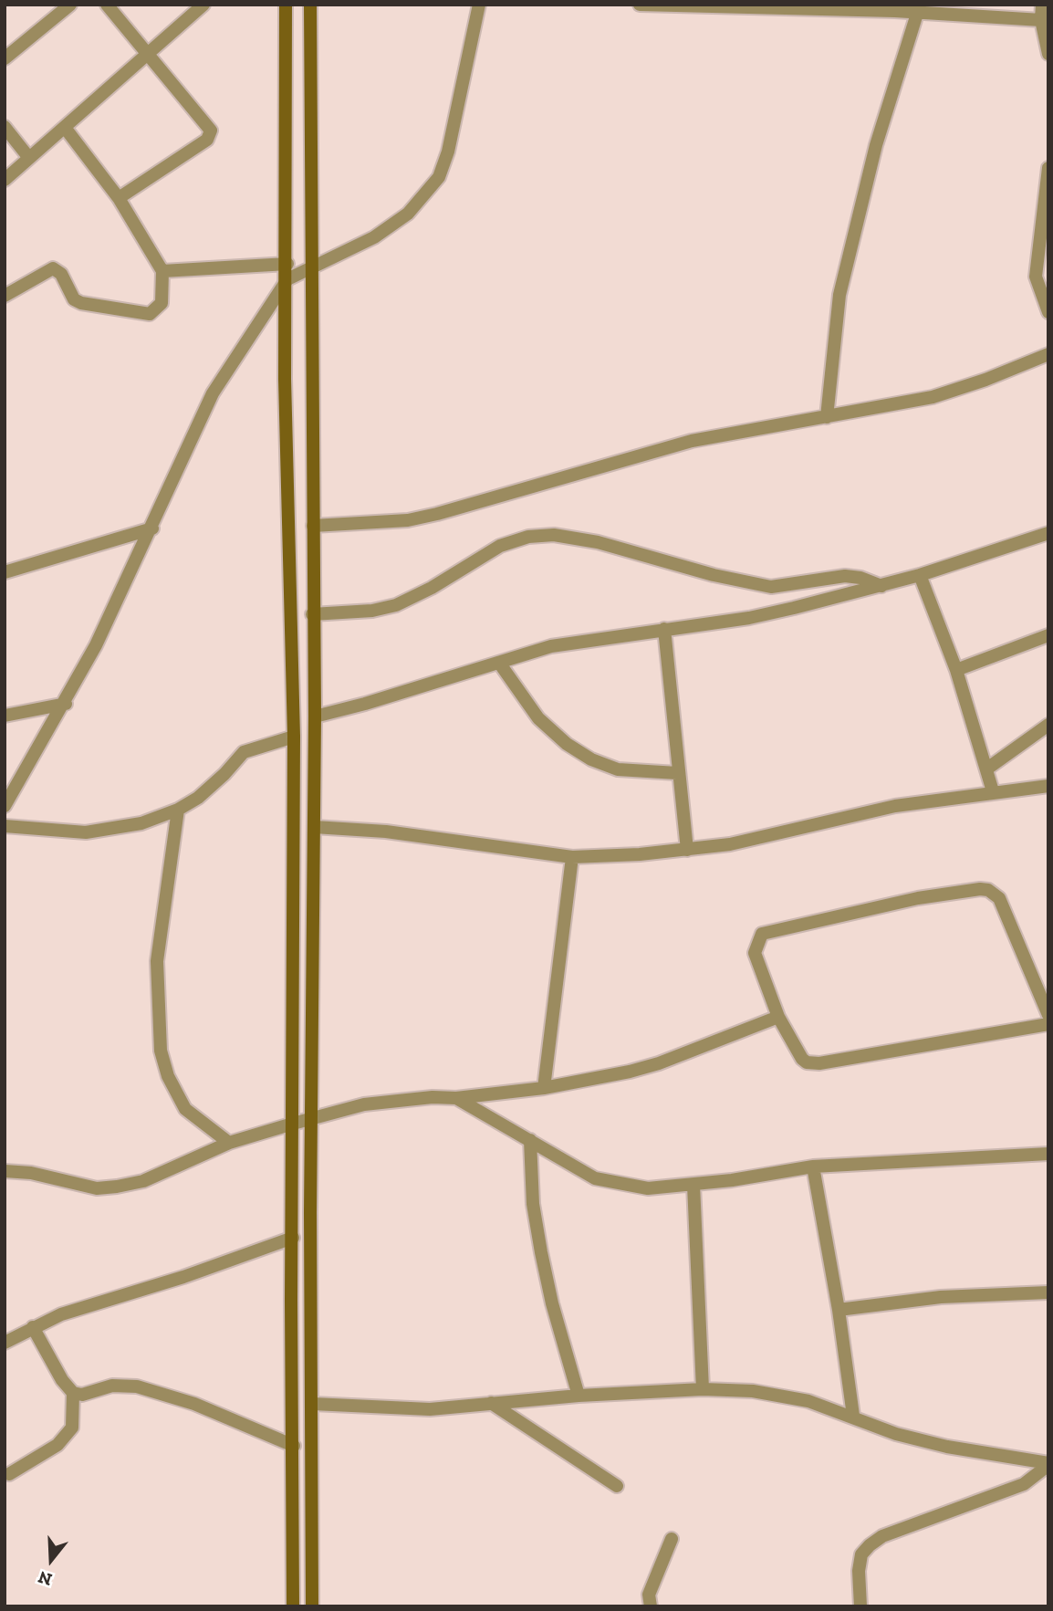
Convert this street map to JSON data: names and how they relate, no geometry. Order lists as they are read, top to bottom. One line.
{"north":"bottom"}
